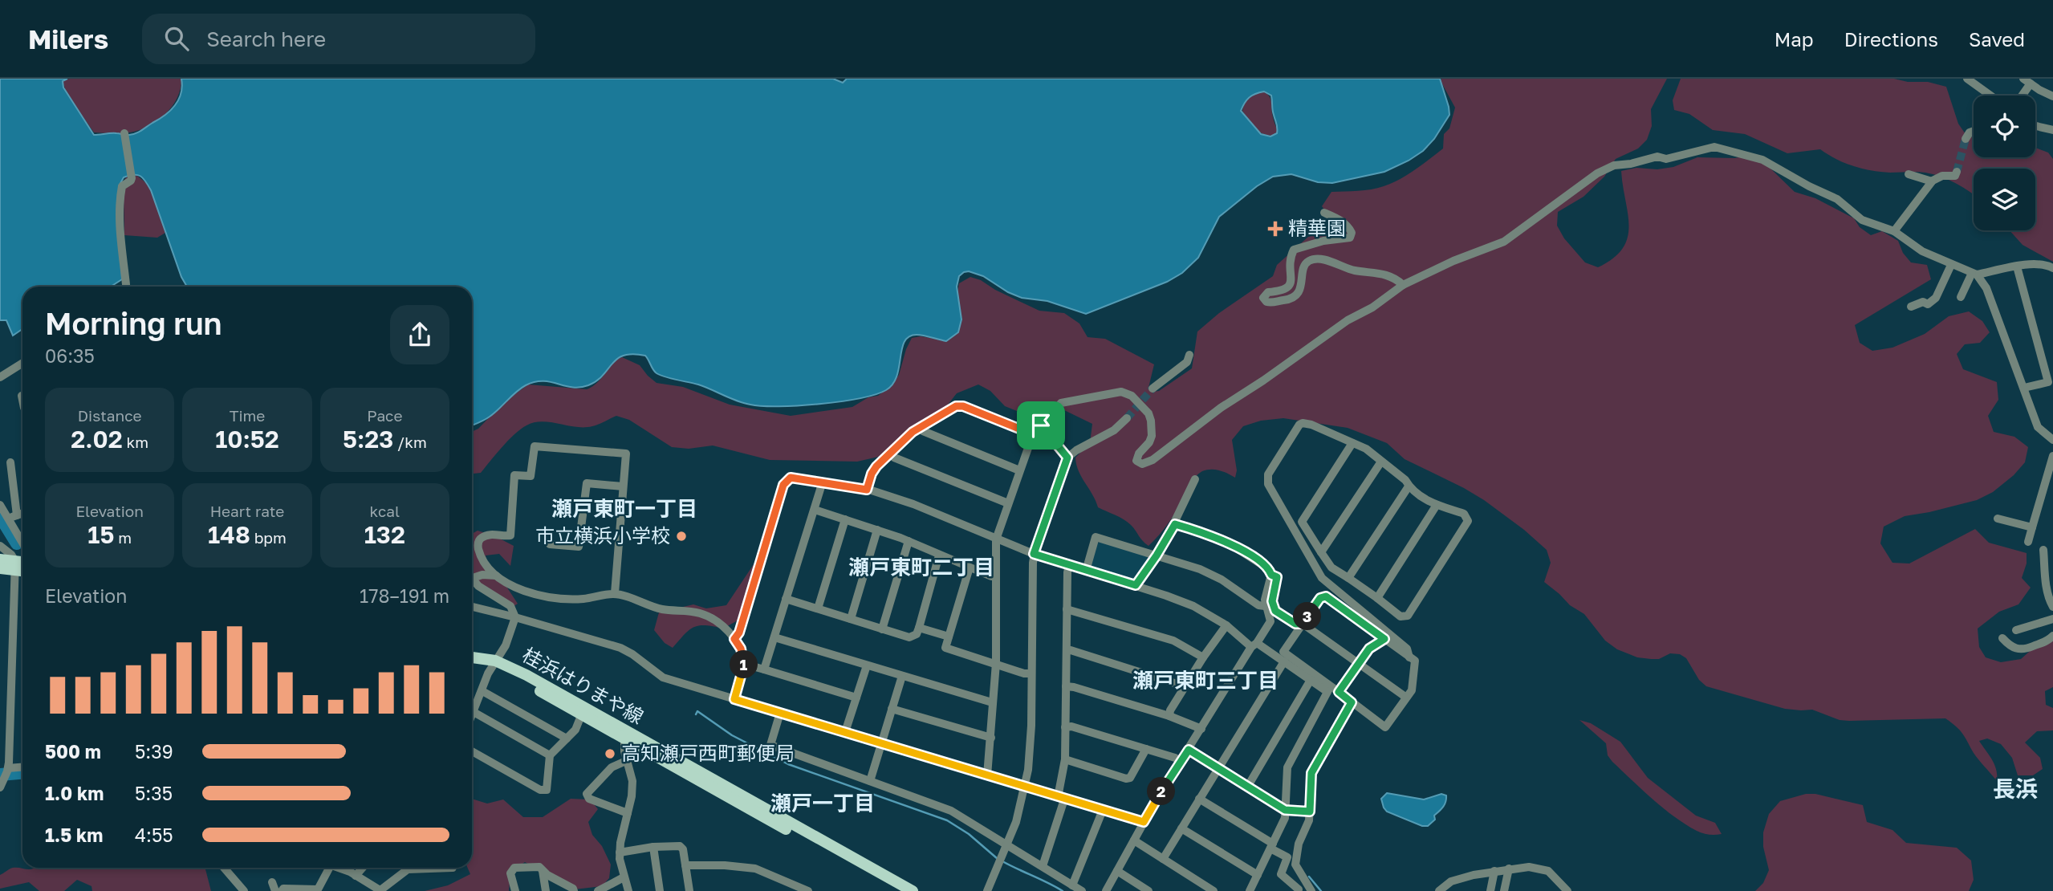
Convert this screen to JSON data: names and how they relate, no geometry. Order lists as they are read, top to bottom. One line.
{"streets":{"main road":["桂浜はりまや線"]},"districts":["瀬戸東町一丁目","瀬戸東町二丁目","瀬戸東町三丁目","長浜","瀬戸一丁目"],"places":{"health":["精華園"],"other":["市立横浜小学校","高知瀬戸西町郵便局"]},"page":{"header":"Milers","search":"Search here","nav":["Map","Directions","Saved"],"heading":["Morning run","06:35"],"stats":[["Distance","2.02 km"],["Time","10:52"],["Pace","5:23 /km"],["Elevation","15 m"],["Heart rate","148 bpm"],["kcal","132"]],"chart":["Elevation","178–191 m"],"pins":["3","1","2"],"list":[{"name":"500 m","note":"5:39"},{"name":"1.0 km","note":"5:35"},{"name":"1.5 km","note":"4:55"}]}}
